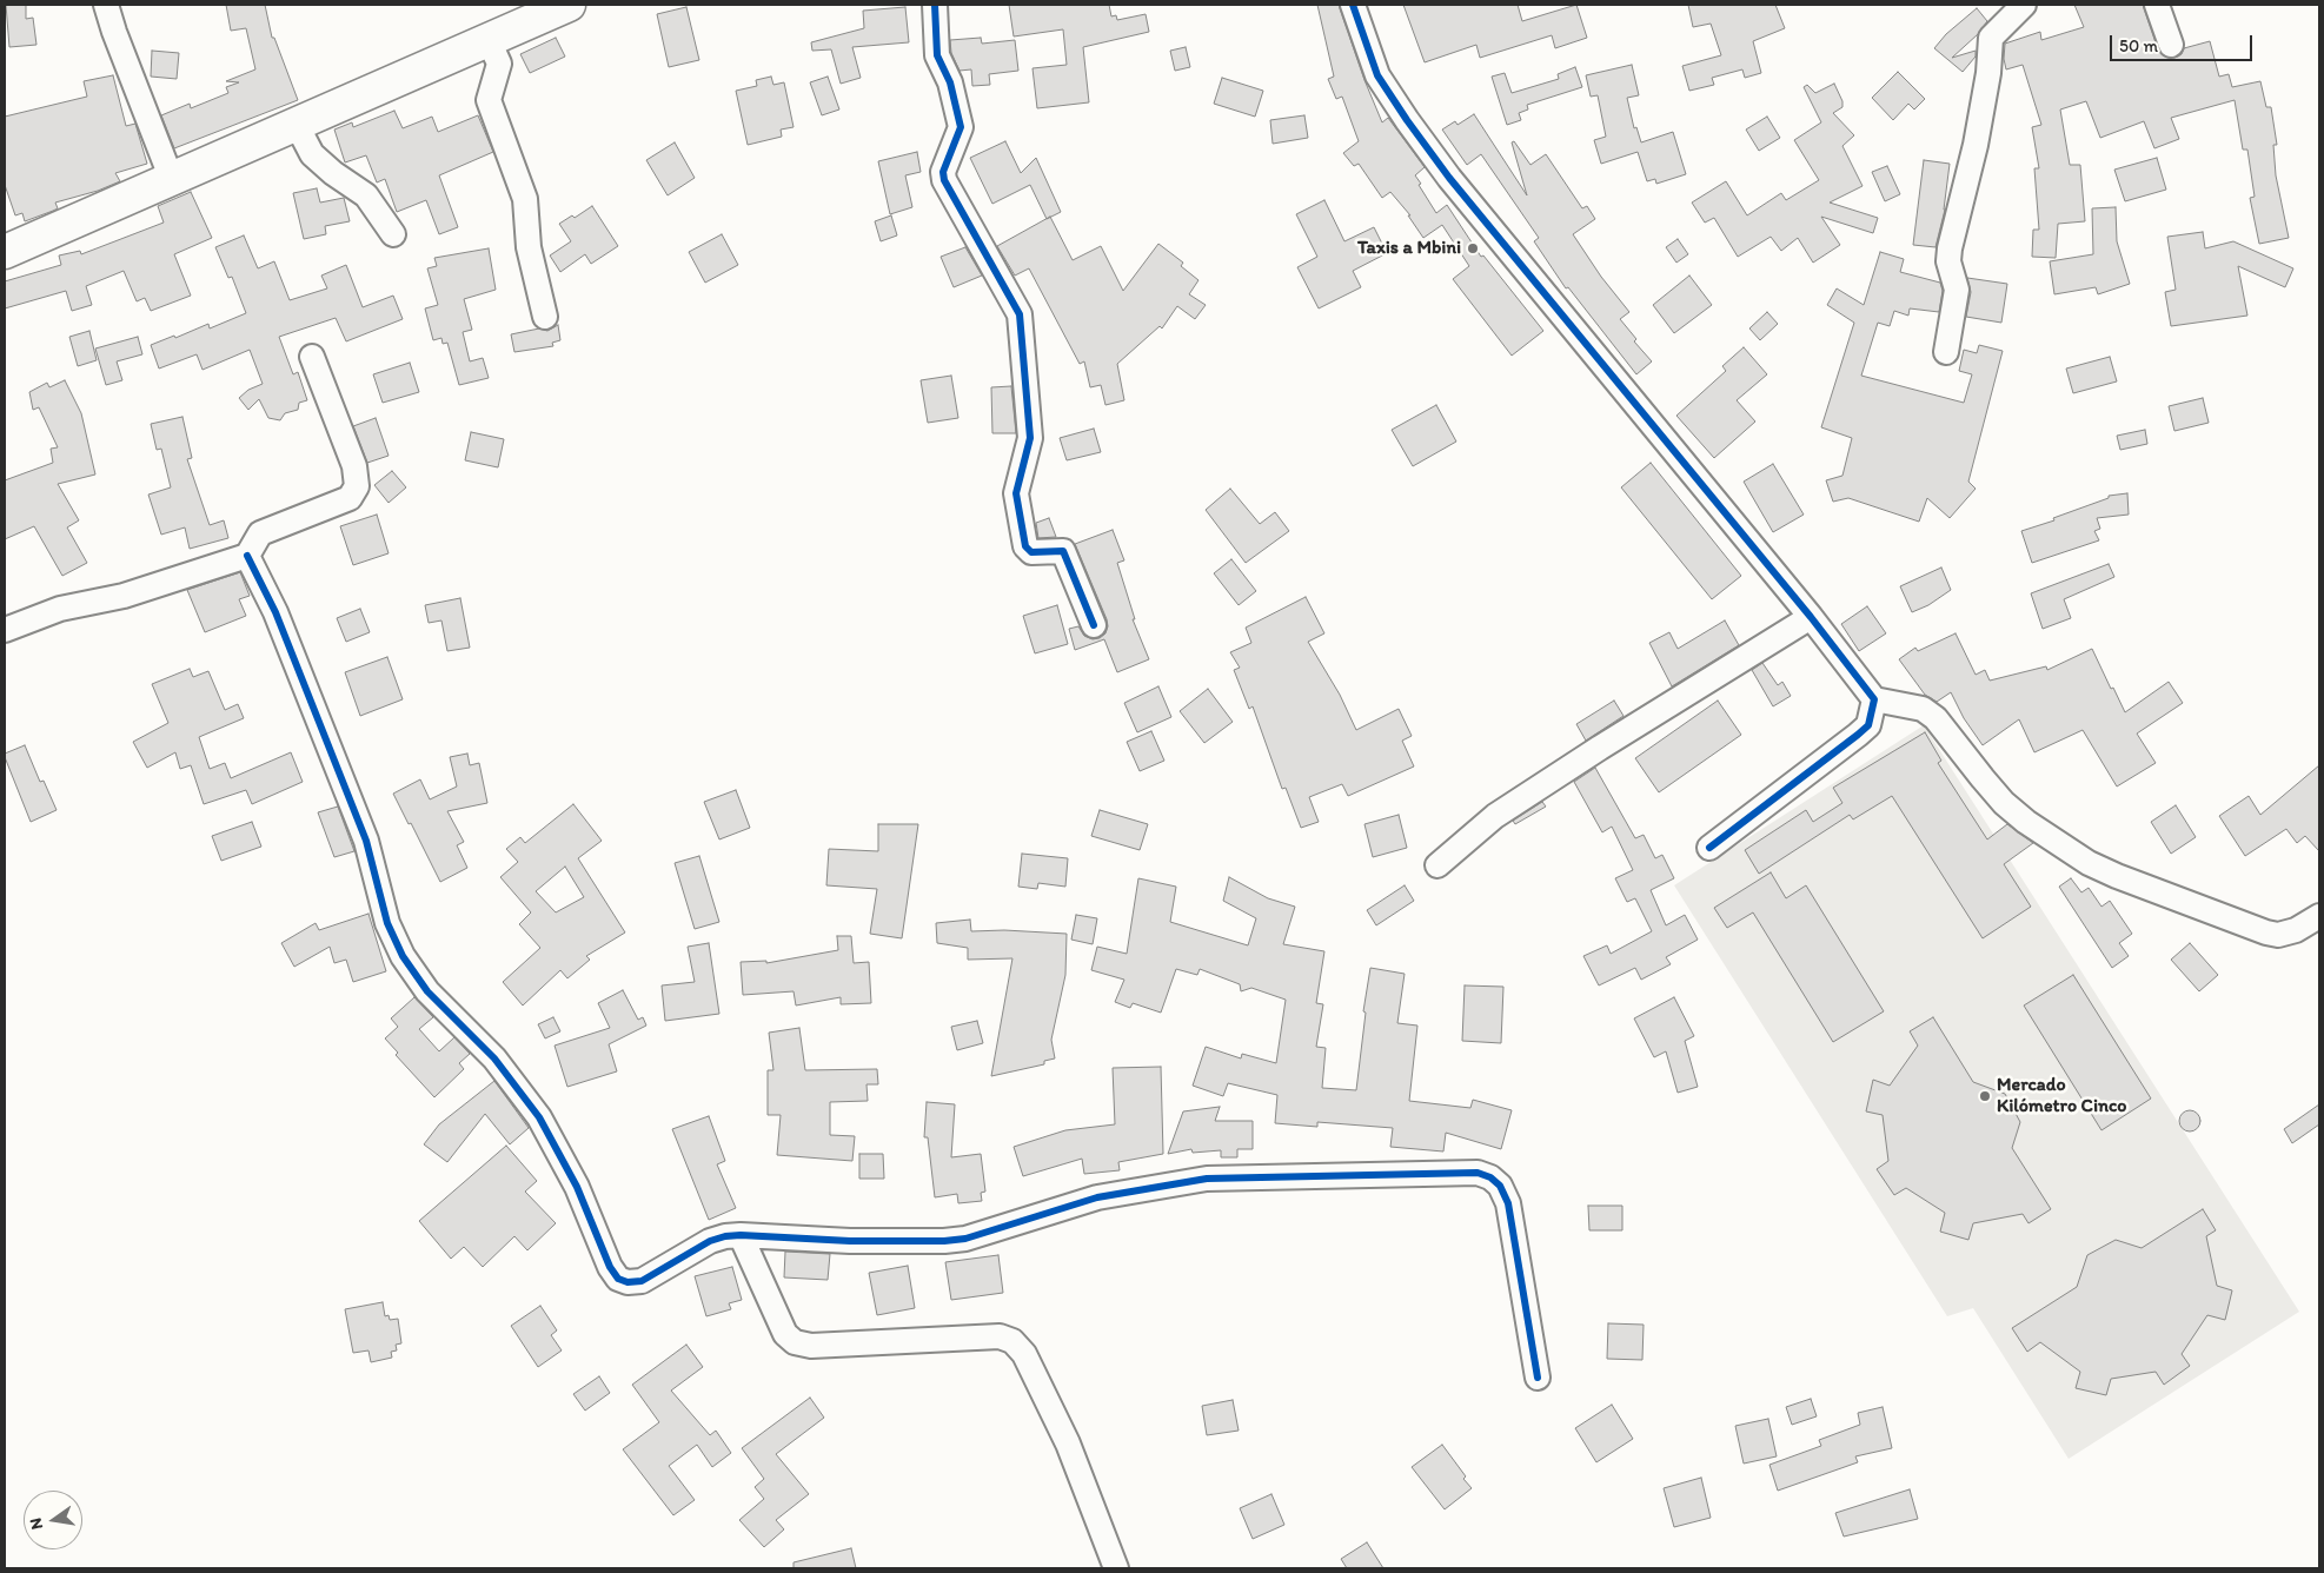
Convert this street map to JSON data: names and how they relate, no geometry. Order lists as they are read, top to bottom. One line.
{"places":["Taxis a Mbini","Mercado Kilómetro Cinco"],"scale_bar":"50 m","north":"left"}
